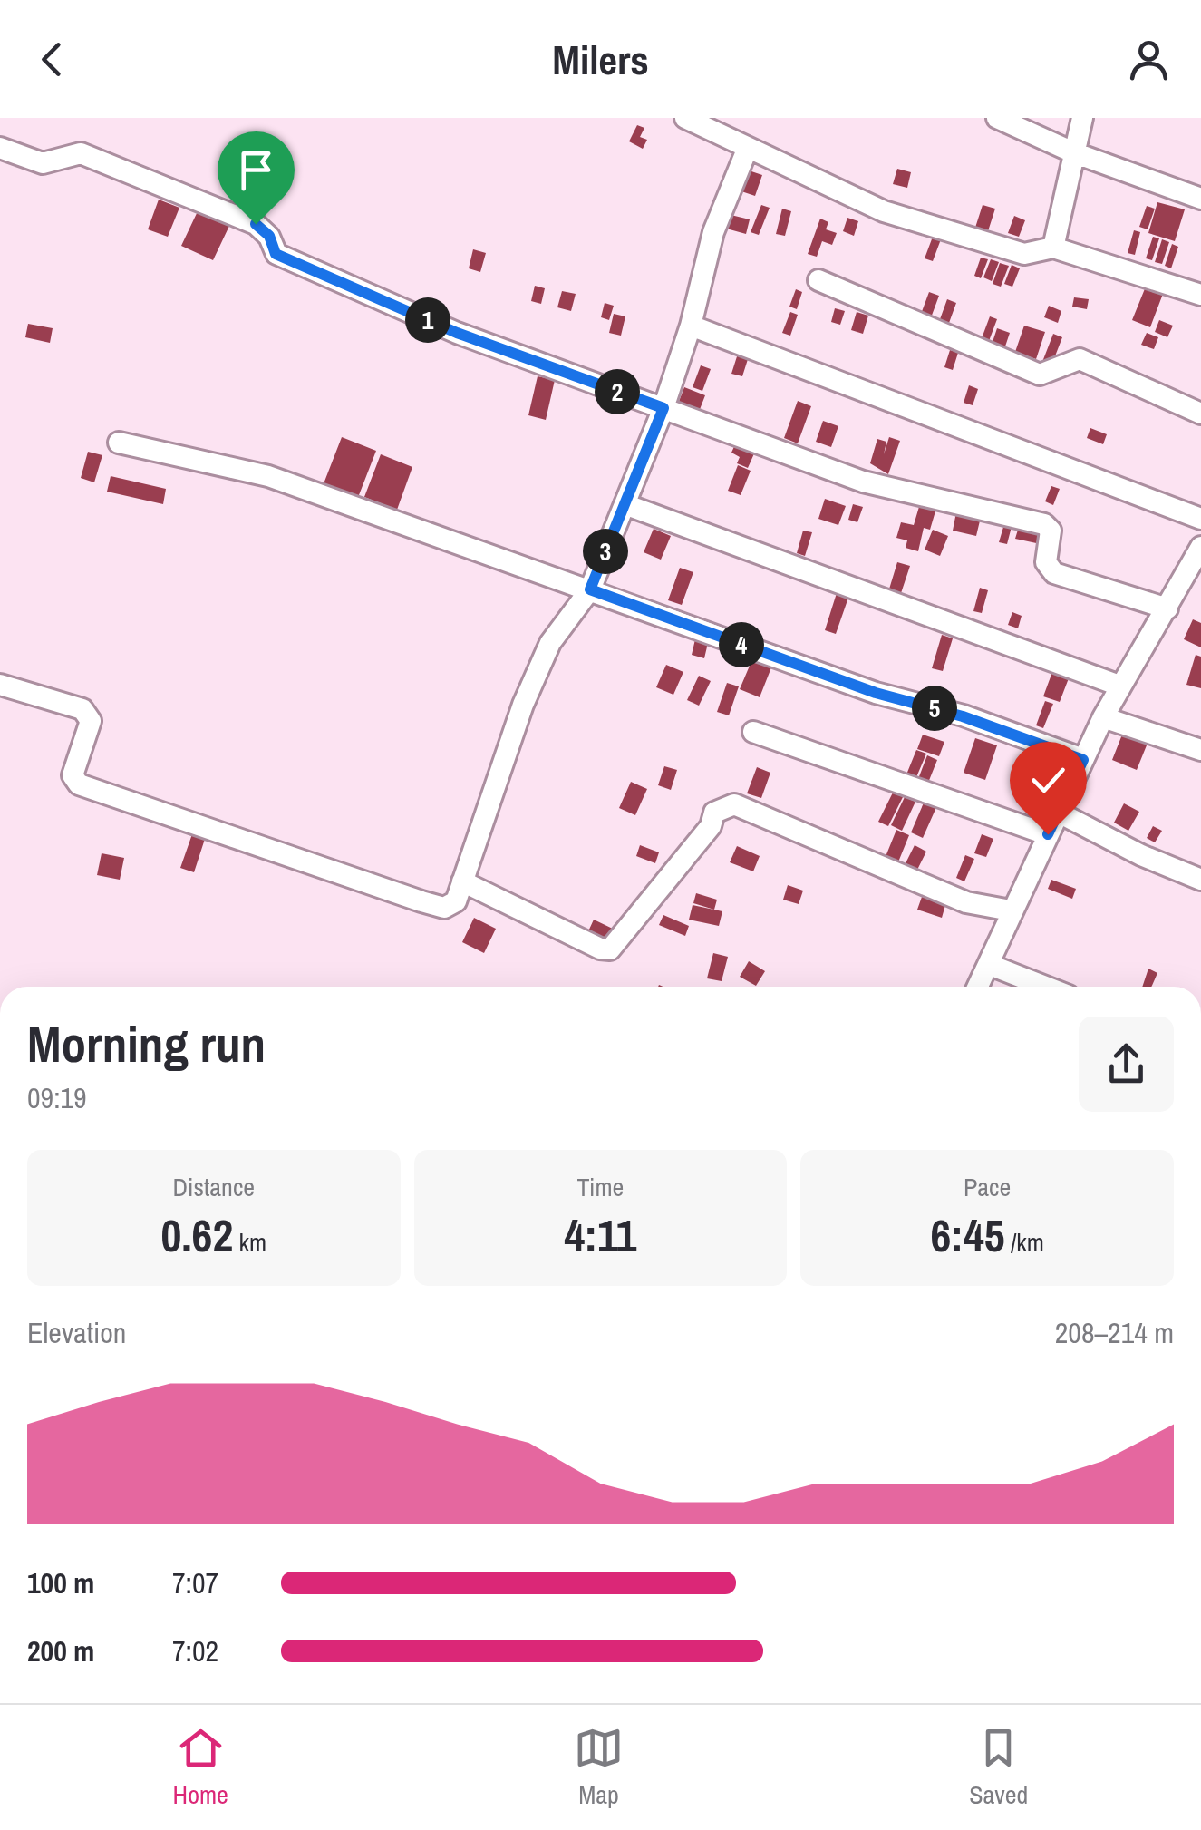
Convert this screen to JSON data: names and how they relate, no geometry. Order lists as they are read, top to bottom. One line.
{"page":{"header":"Milers","pins":["1","2","3","4","5"],"heading":["Morning run","09:19"],"stats":[["Distance","0.62 km"],["Time","4:11"],["Pace","6:45 /km"]],"chart":["Elevation","208–214 m"],"list":[{"name":"100 m","note":"7:07"},{"name":"200 m","note":"7:02"}],"tabs":["Home","Map","Saved"]}}
